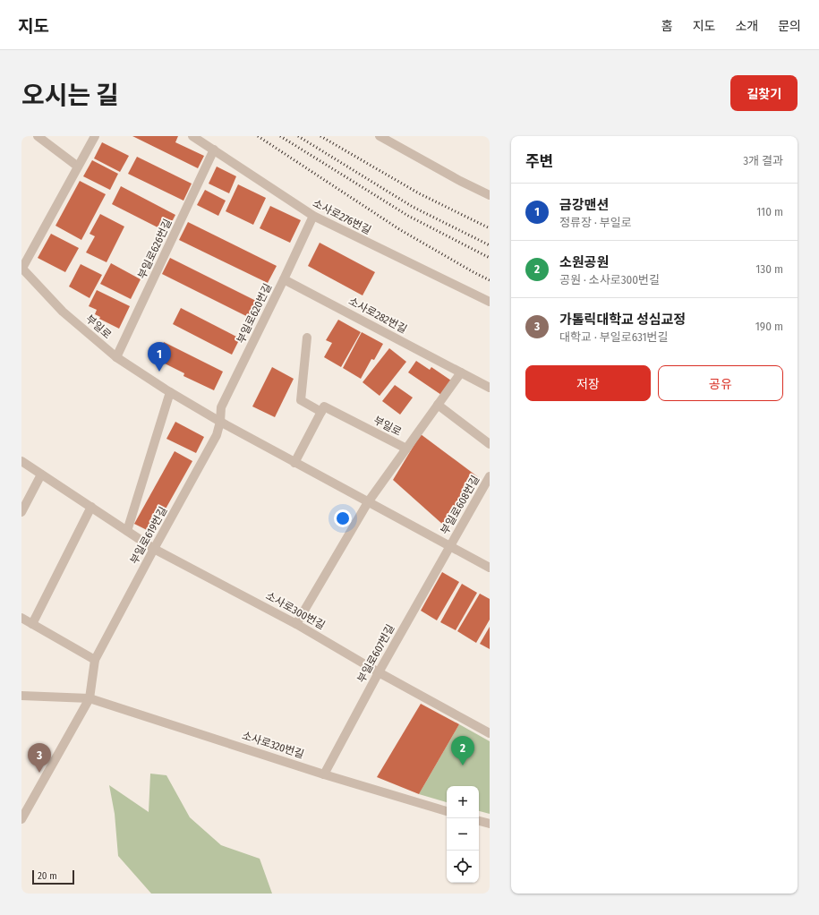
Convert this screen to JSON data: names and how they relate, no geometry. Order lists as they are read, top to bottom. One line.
{"streets":{"street":["소사로276번길","부일로626번길","부일로620번길","소사로282번길","부일로","부일로608번길","부일로619번길","소사로300번길","부일로607번길","소사로320번길"]},"crossings":[["소사로276번길","부일로626번길"],["소사로276번길","부일로620번길"],["부일로626번길","부일로"],["부일로620번길","소사로282번길"],["부일로620번길","부일로"],["부일로620번길","부일로619번길"],["부일로","부일로608번길"],["부일로","부일로619번길"],["부일로","소사로300번길"],["부일로","부일로607번길"],["부일로608번길","부일로607번길"],["부일로619번길","소사로300번길"],["부일로619번길","소사로320번길"],["소사로300번길","부일로607번길"],["부일로607번길","소사로320번길"]],"scale_bar":"20 m","page":{"header":"지도","nav":["홈","지도","소개","문의"],"title":"오시는 길","buttons":["길찾기",["저장","공유"]],"heading":["주변","3개 결과"],"list":[{"mark":"1","name":"금강맨션","note":"정류장 · 부일로","value":"110 m"},{"mark":"2","name":"소원공원","note":"공원 · 소사로300번길","value":"130 m"},{"mark":"3","name":"가톨릭대학교 성심교정","note":"대학교 · 부일로631번길","value":"190 m"}],"pins":["1","2","3"],"map_buttons":["+","−"],"scale":"20 m"}}
